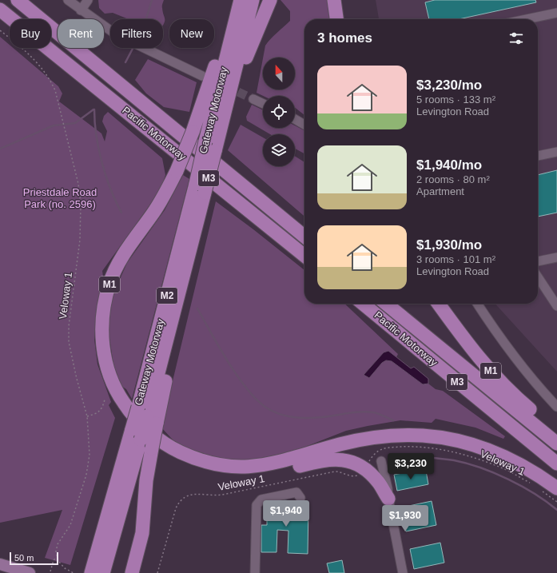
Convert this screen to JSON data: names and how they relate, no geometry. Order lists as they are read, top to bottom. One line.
{"streets":{"highway":["Gateway Motorway","Pacific Motorway","M3","M1","M2"],"path":["Veloway 1"]},"parks":["Priestdale Road Park (no. 2596)"],"scale_bar":"50 m","north":"top","page":{"chip":["Buy","Rent","Filters","New"],"heading":"3 homes","list":[{"name":"$3,230/mo","note":"5 rooms · 133 m² · Levington Road"},{"name":"$1,940/mo","note":"2 rooms · 80 m² · Apartment"},{"name":"$1,930/mo","note":"3 rooms · 101 m² · Levington Road"}],"price":["$3,230","$1,940","$1,930"],"scale":"50 m"}}
